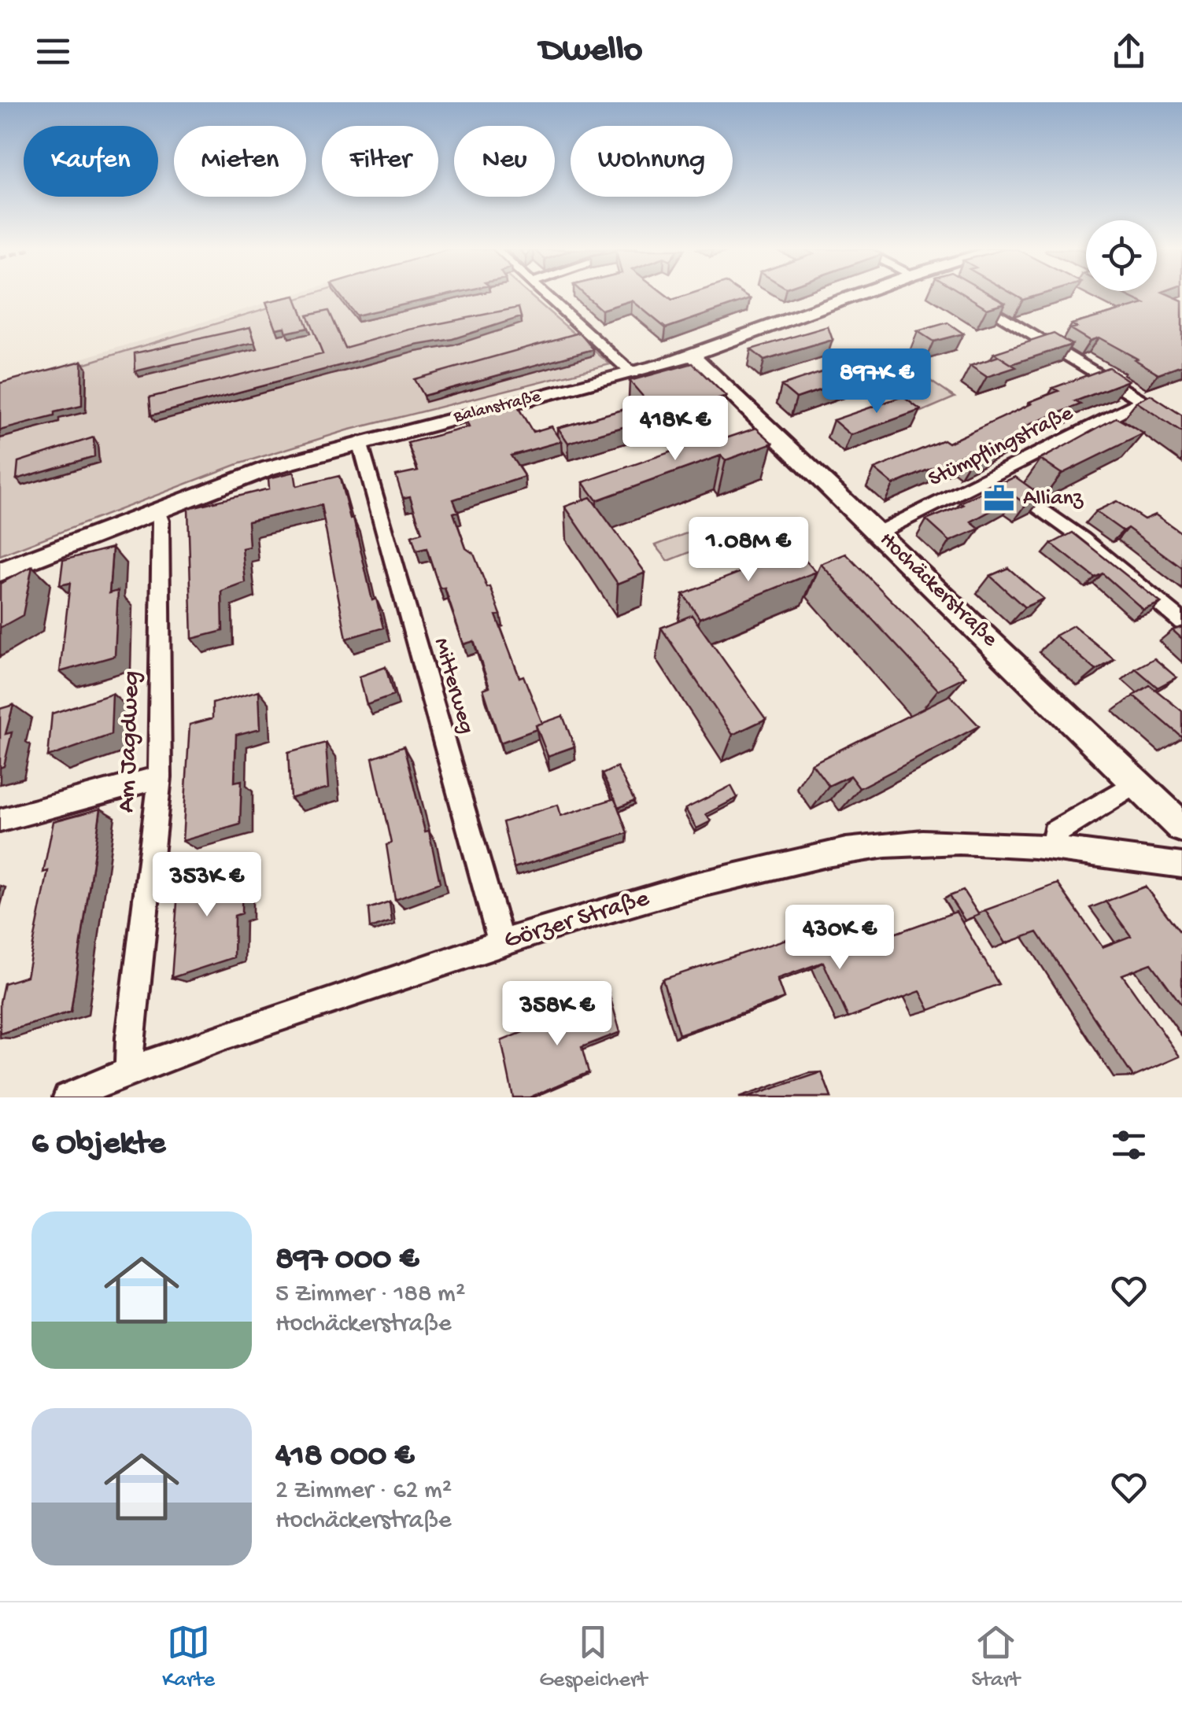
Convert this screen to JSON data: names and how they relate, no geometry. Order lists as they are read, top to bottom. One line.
{"streets":{"street":["Balanstraße","Stümpflingstraße","Hochäckerstraße","Mitterweg","Am Jagdweg","Görzer Straße"]},"crossings":[["Balanstraße","Hochäckerstraße"],["Balanstraße","Mitterweg"],["Balanstraße","Am Jagdweg"],["Stümpflingstraße","Hochäckerstraße"],["Mitterweg","Görzer Straße"],["Am Jagdweg","Görzer Straße"]],"places":{"office":["Allianz"]},"page":{"header":"Dwello","chip":["Kaufen","Mieten","Filter","Neu","Wohnung"],"price":["897K €","418K €","1.08M €","353K €","430K €","358K €"],"heading":"6 Objekte","list":[{"name":"897 000 €","note":"5 Zimmer · 188 m² · Hochäckerstraße"},{"name":"418 000 €","note":"2 Zimmer · 62 m² · Hochäckerstraße"}],"tabs":["Karte","Gespeichert","Start"]}}
